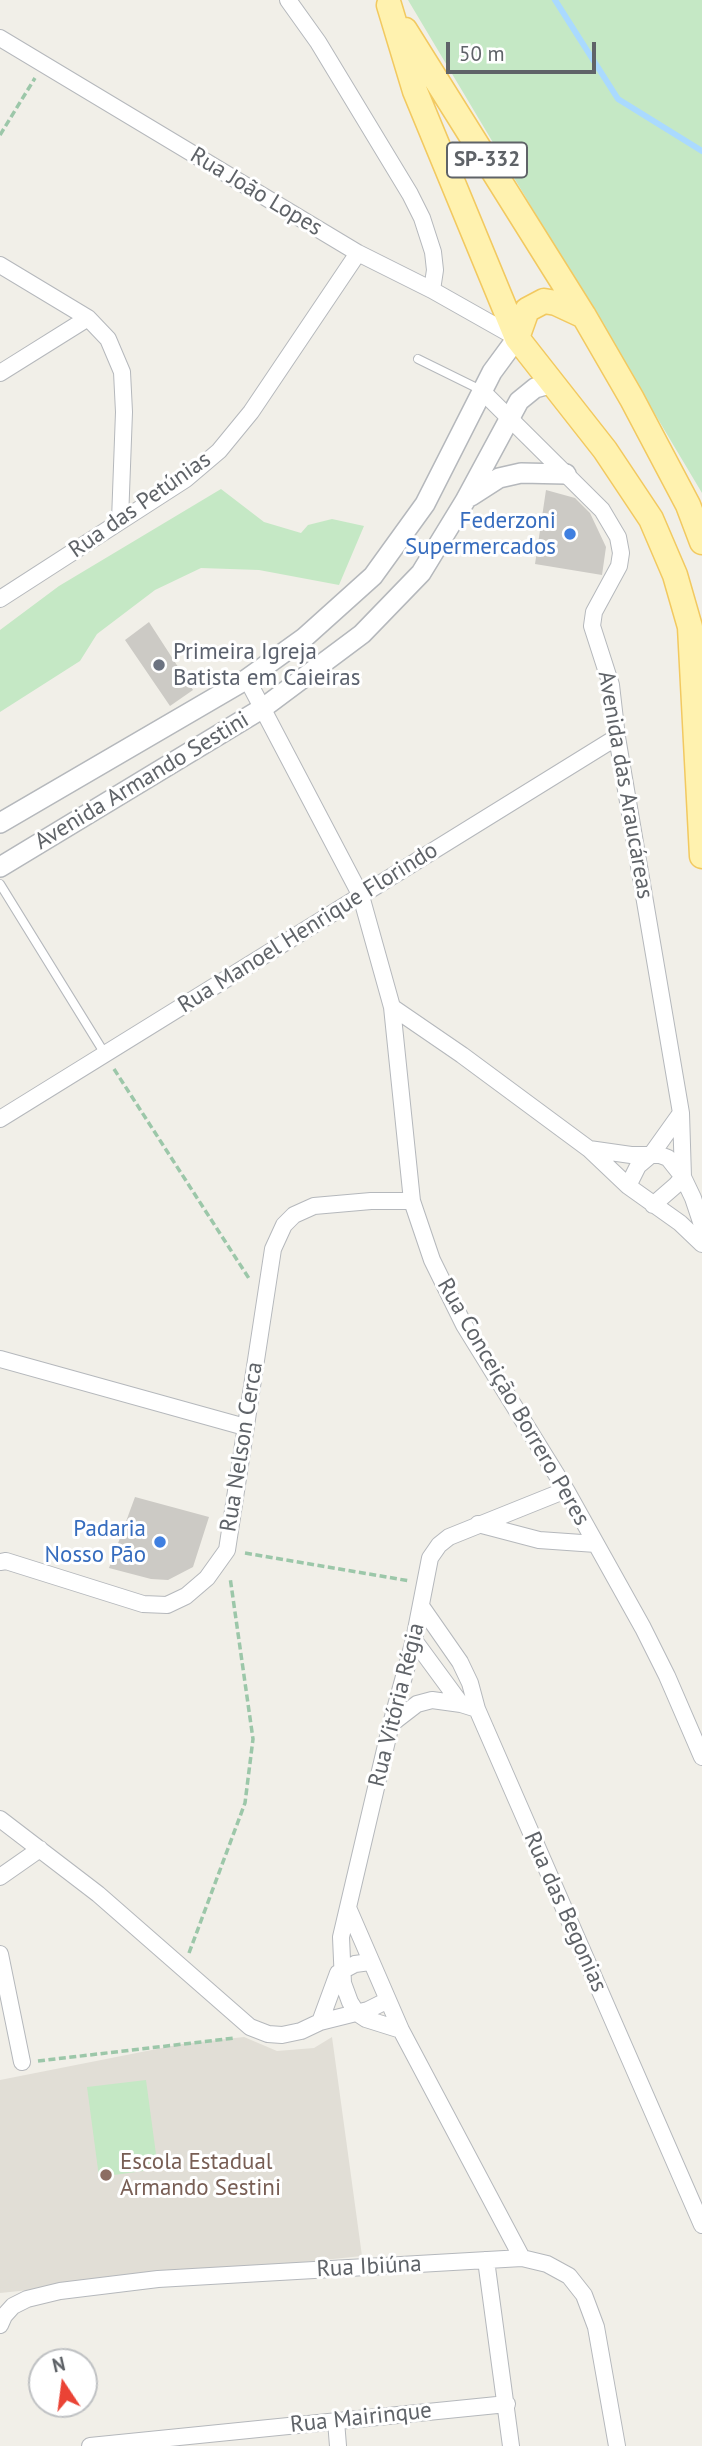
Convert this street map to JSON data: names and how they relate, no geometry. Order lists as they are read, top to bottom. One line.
{"streets":{"main road":["SP-332"],"street":["Rua João Lopes","Rua das Petúnias","Avenida Armando Sestini","Avenida das Araucáreas","Rua Manoel Henrique Florindo","Rua Conceição Borrero Peres","Rua Nelson Cerca","Rua Vitória Régia","Rua das Begonias","Rua Ibiúna","Rua Mairinque"]},"crossings":[["SP-332","Rua João Lopes"],["SP-332","Avenida Armando Sestini"],["Rua João Lopes","Rua das Petúnias"],["Rua João Lopes","Avenida Armando Sestini"],["Avenida Armando Sestini","Avenida das Araucáreas"],["Avenida Armando Sestini","Rua Conceição Borrero Peres"],["Avenida das Araucáreas","Rua Manoel Henrique Florindo"],["Rua Manoel Henrique Florindo","Rua Conceição Borrero Peres"],["Rua Conceição Borrero Peres","Rua Nelson Cerca"],["Rua Conceição Borrero Peres","Rua Vitória Régia"],["Rua Vitória Régia","Rua das Begonias"]],"places":["Federzoni Supermercados","Primeira Igreja Batista em Caieiras","Padaria Nosso Pão","Escola Estadual Armando Sestini"],"scale_bar":"50 m","north":"top"}
